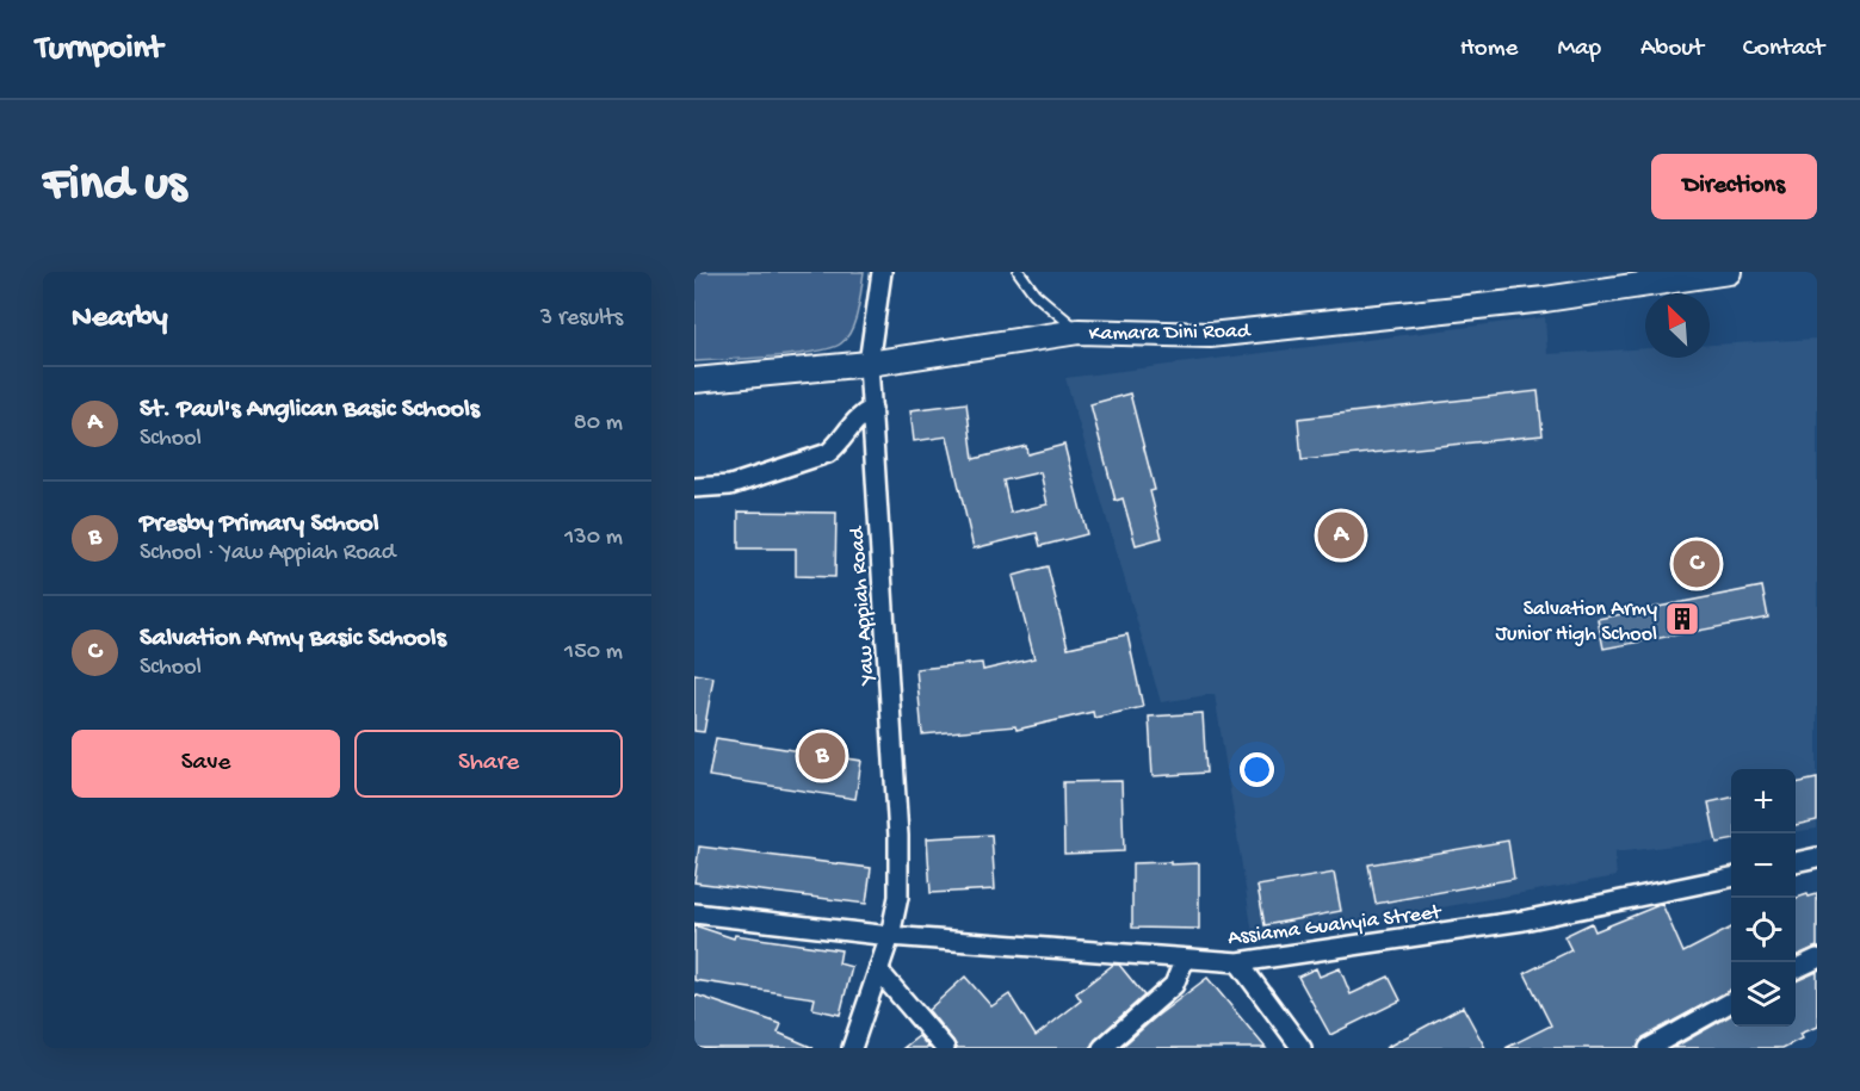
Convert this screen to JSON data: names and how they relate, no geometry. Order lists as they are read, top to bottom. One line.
{"streets":{"street":["Kamara Dini Road","Yaw Appiah Road","Assiama Guahyia Street"]},"crossings":[["Kamara Dini Road","Yaw Appiah Road"],["Yaw Appiah Road","Assiama Guahyia Street"]],"places":{"building":["Salvation Army Junior High School"]},"north":"top left","page":{"header":"Turnpoint","nav":["Home","Map","About","Contact"],"buttons":["Directions",["Save","Share"]],"title":"Find us","heading":["Nearby","3 results"],"list":[{"mark":"A","name":"St. Paul's Anglican Basic Schools","note":"School","value":"80 m"},{"mark":"B","name":"Presby Primary School","note":"School · Yaw Appiah Road","value":"130 m"},{"mark":"C","name":"Salvation Army Basic Schools","note":"School","value":"150 m"}],"pins":["A","C","B"],"map_buttons":["+","−"]}}
